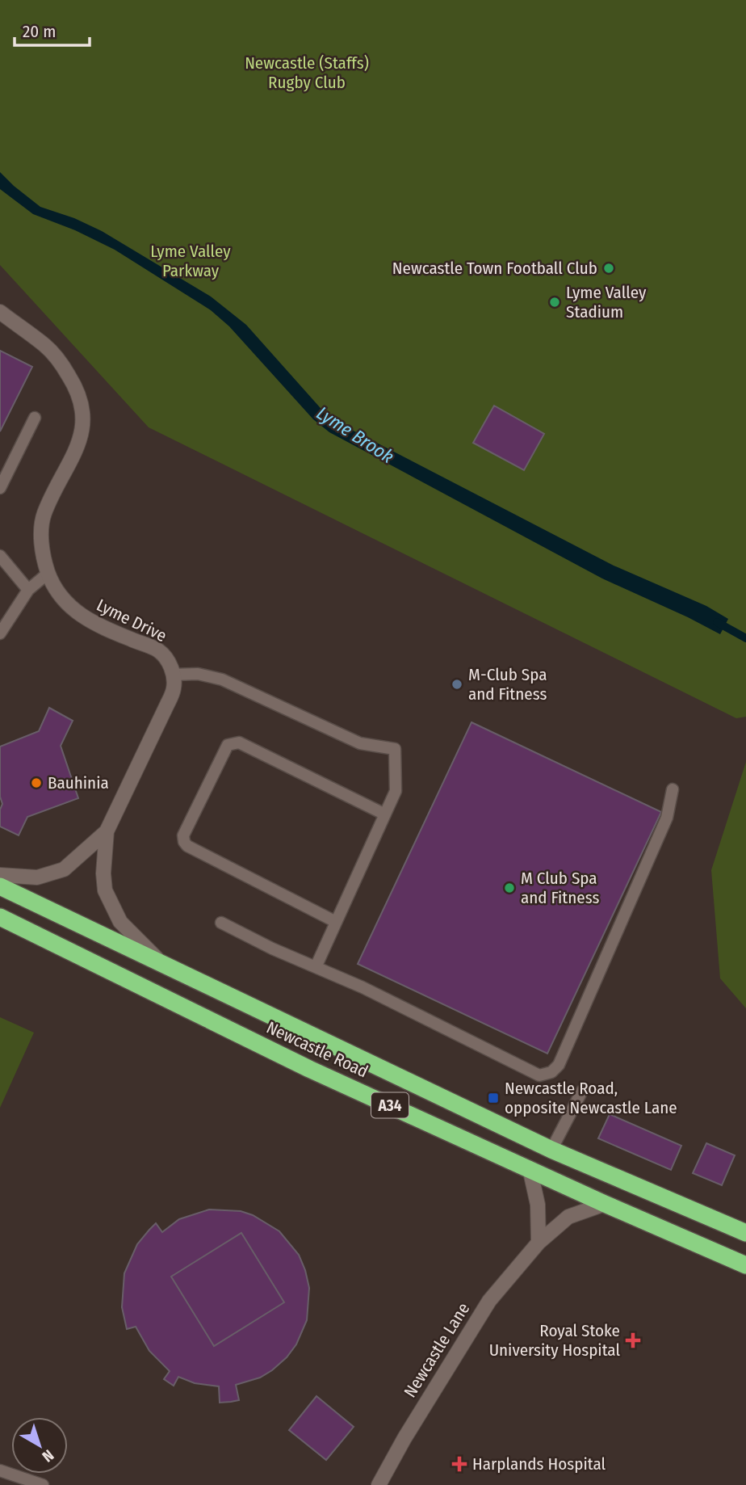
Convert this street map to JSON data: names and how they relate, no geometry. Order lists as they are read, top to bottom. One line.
{"streets":{"highway":["Newcastle Road","A34"],"street":["Lyme Drive","Newcastle Lane"]},"crossings":[["Newcastle Road","Newcastle Lane"]],"water":["Lyme Brook"],"parks":["Newcastle (Staffs) Rugby Club","Lyme Valley Parkway"],"places":{"other":["Newcastle Town Football Club","Lyme Valley Stadium","M-Club Spa and Fitness","Bauhinia","M Club Spa and Fitness"],"transit":["Newcastle Road, opposite Newcastle Lane"],"health":["Royal Stoke University Hospital","Harplands Hospital"]},"scale_bar":"20 m","north":"bottom right"}
